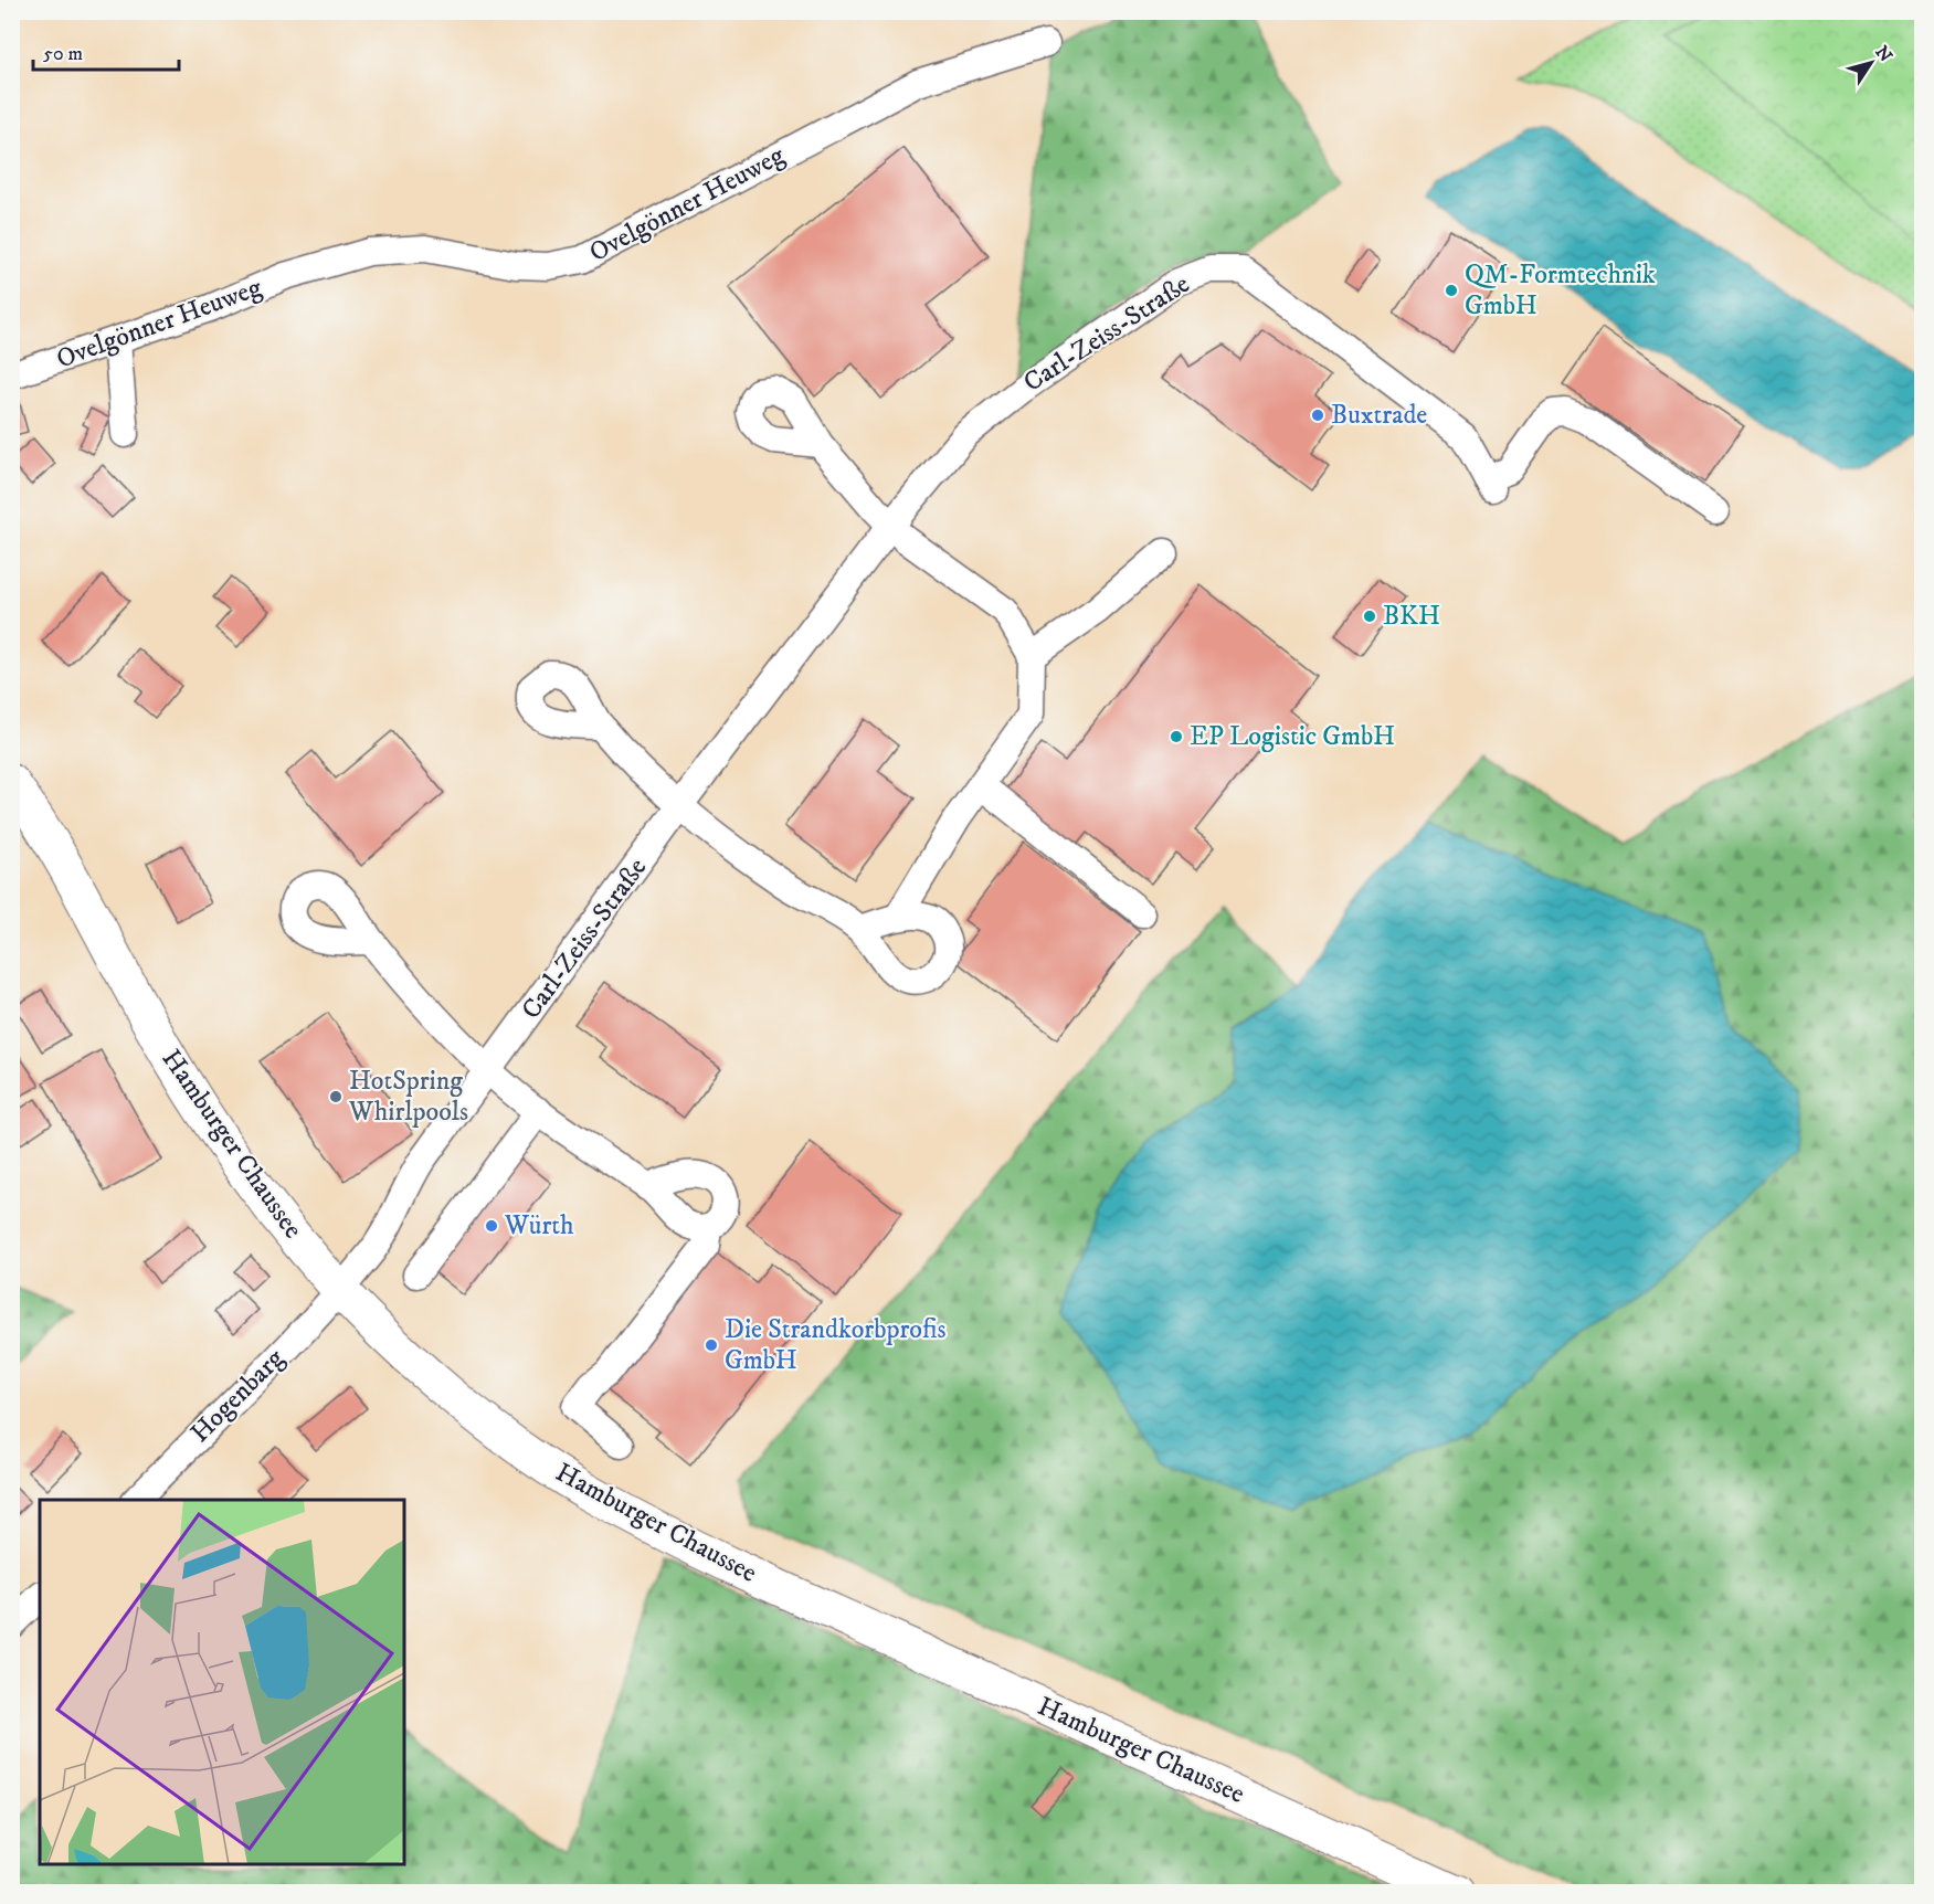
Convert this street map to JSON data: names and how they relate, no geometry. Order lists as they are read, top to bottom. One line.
{"streets":{"main road":["Hamburger Chaussee"],"street":["Ovelgönner Heuweg","Carl-Zeiss-Straße","Hogenbarg"]},"crossings":[["Carl-Zeiss-Straße","Hamburger Chaussee"],["Carl-Zeiss-Straße","Hogenbarg"],["Hamburger Chaussee","Hogenbarg"]],"places":["QM-Formtechnik GmbH","Buxtrade","BKH","EP Logistic GmbH","HotSpring Whirlpools","Würth","Die Strandkorbprofis GmbH"],"scale_bar":"50 m","north":"top right"}
